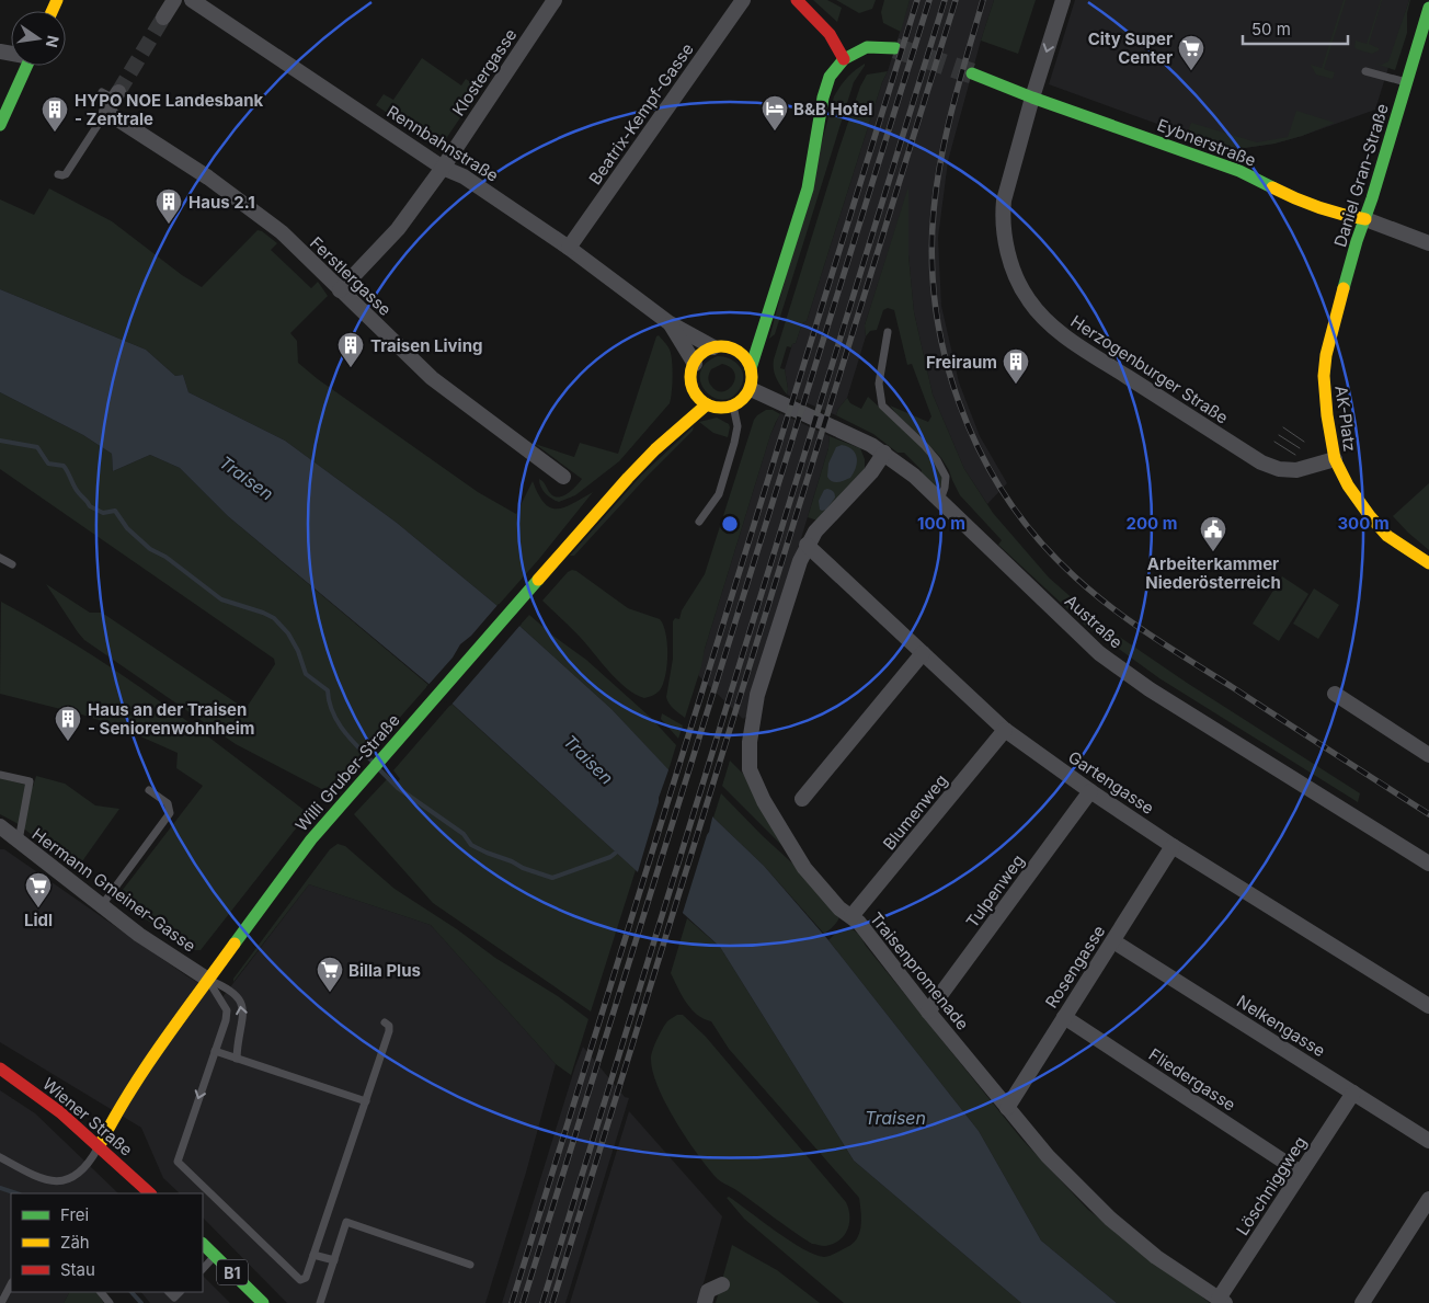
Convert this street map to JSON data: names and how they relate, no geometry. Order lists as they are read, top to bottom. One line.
{"streets":{"street":["Klostergasse","Beatrix-Kempf-Gasse","Eybnerstraße","Rennbahnstraße","Daniel Gran-Straße","Ferstlergasse","Herzogenburger Straße","AK-Platz","Austraße","Willi Gruber-Straße","Gartengasse","Blumenweg","Hermann Gmeiner-Gasse","Tulpenweg","Rosengasse","Traisenpromenade","Nelkengasse","Fliedergasse","Wiener Straße","Löschniggweg","B1"]},"crossings":[["Klostergasse","Rennbahnstraße"],["Klostergasse","Ferstlergasse"],["Beatrix-Kempf-Gasse","Rennbahnstraße"],["Eybnerstraße","Daniel Gran-Straße"],["Eybnerstraße","Herzogenburger Straße"],["Rennbahnstraße","Austraße"],["Rennbahnstraße","Willi Gruber-Straße"],["Daniel Gran-Straße","AK-Platz"],["Herzogenburger Straße","AK-Platz"],["Austraße","Willi Gruber-Straße"],["Austraße","Traisenpromenade"],["Willi Gruber-Straße","Hermann Gmeiner-Gasse"],["Willi Gruber-Straße","Wiener Straße"],["Gartengasse","Blumenweg"],["Gartengasse","Tulpenweg"],["Gartengasse","Rosengasse"],["Gartengasse","Traisenpromenade"],["Blumenweg","Traisenpromenade"],["Tulpenweg","Traisenpromenade"],["Rosengasse","Traisenpromenade"],["Rosengasse","Nelkengasse"],["Rosengasse","Fliedergasse"],["Traisenpromenade","Löschniggweg"],["Nelkengasse","Löschniggweg"],["Fliedergasse","Löschniggweg"]],"water":["Traisen"],"places":{"supermarket":["City Super Center","Lidl","Billa Plus"],"hotel":["B&B Hotel"],"building":["HYPO NOE Landesbank - Zentrale","Haus 2.1","Traisen Living","Freiraum","Haus an der Traisen - Seniorenwohnheim"],"public building":["Arbeiterkammer Niederösterreich"]},"legend":["Frei","Zäh","Stau"],"scale_bar":"50 m","north":"right","rings":["100 m","200 m","300 m"]}
